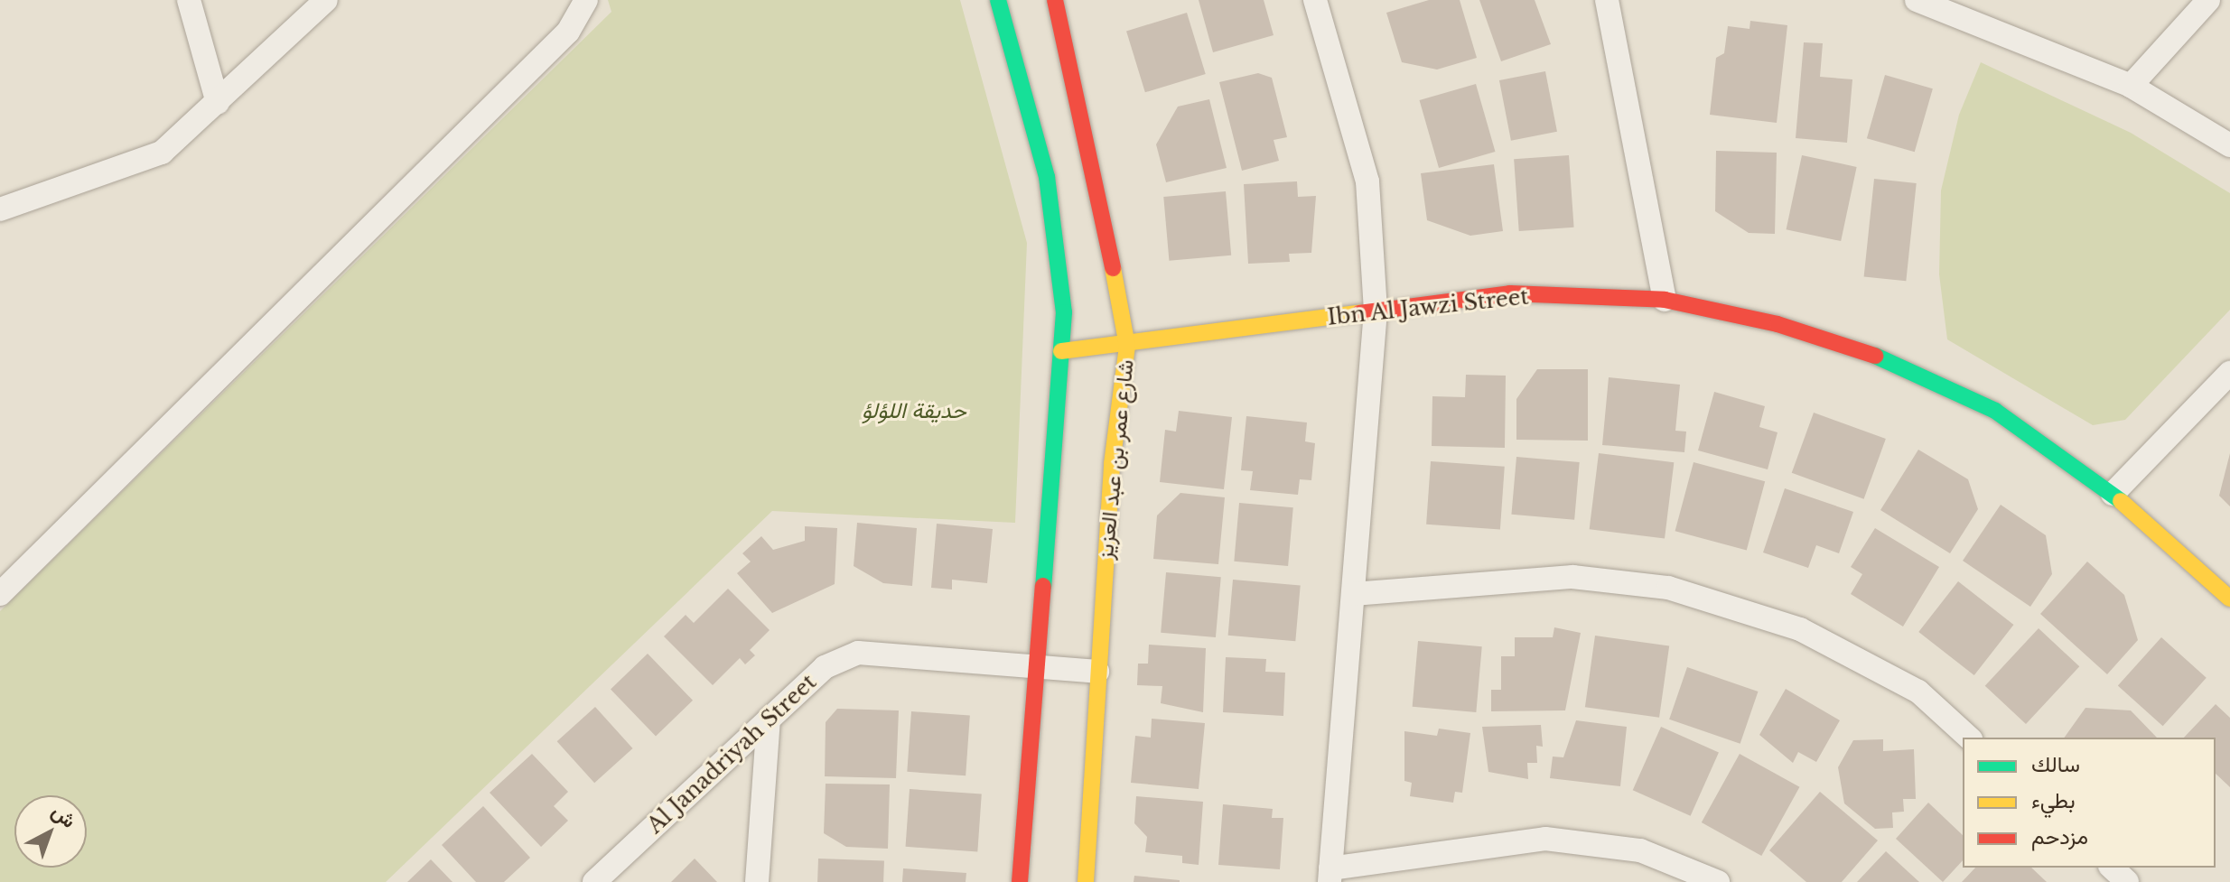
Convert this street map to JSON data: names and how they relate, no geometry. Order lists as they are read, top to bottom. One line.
{"streets":{"street":["Ibn Al Jawzi Street","شارع عمر بن عبد العزيز","Al Janadriyah Street"]},"crossings":[["Ibn Al Jawzi Street","شارع عمر بن عبد العزيز"],["شارع عمر بن عبد العزيز","Al Janadriyah Street"]],"parks":["حديقة اللؤلؤ"],"legend":["سالك","بطيء","مزدحم"],"north":"top right"}
